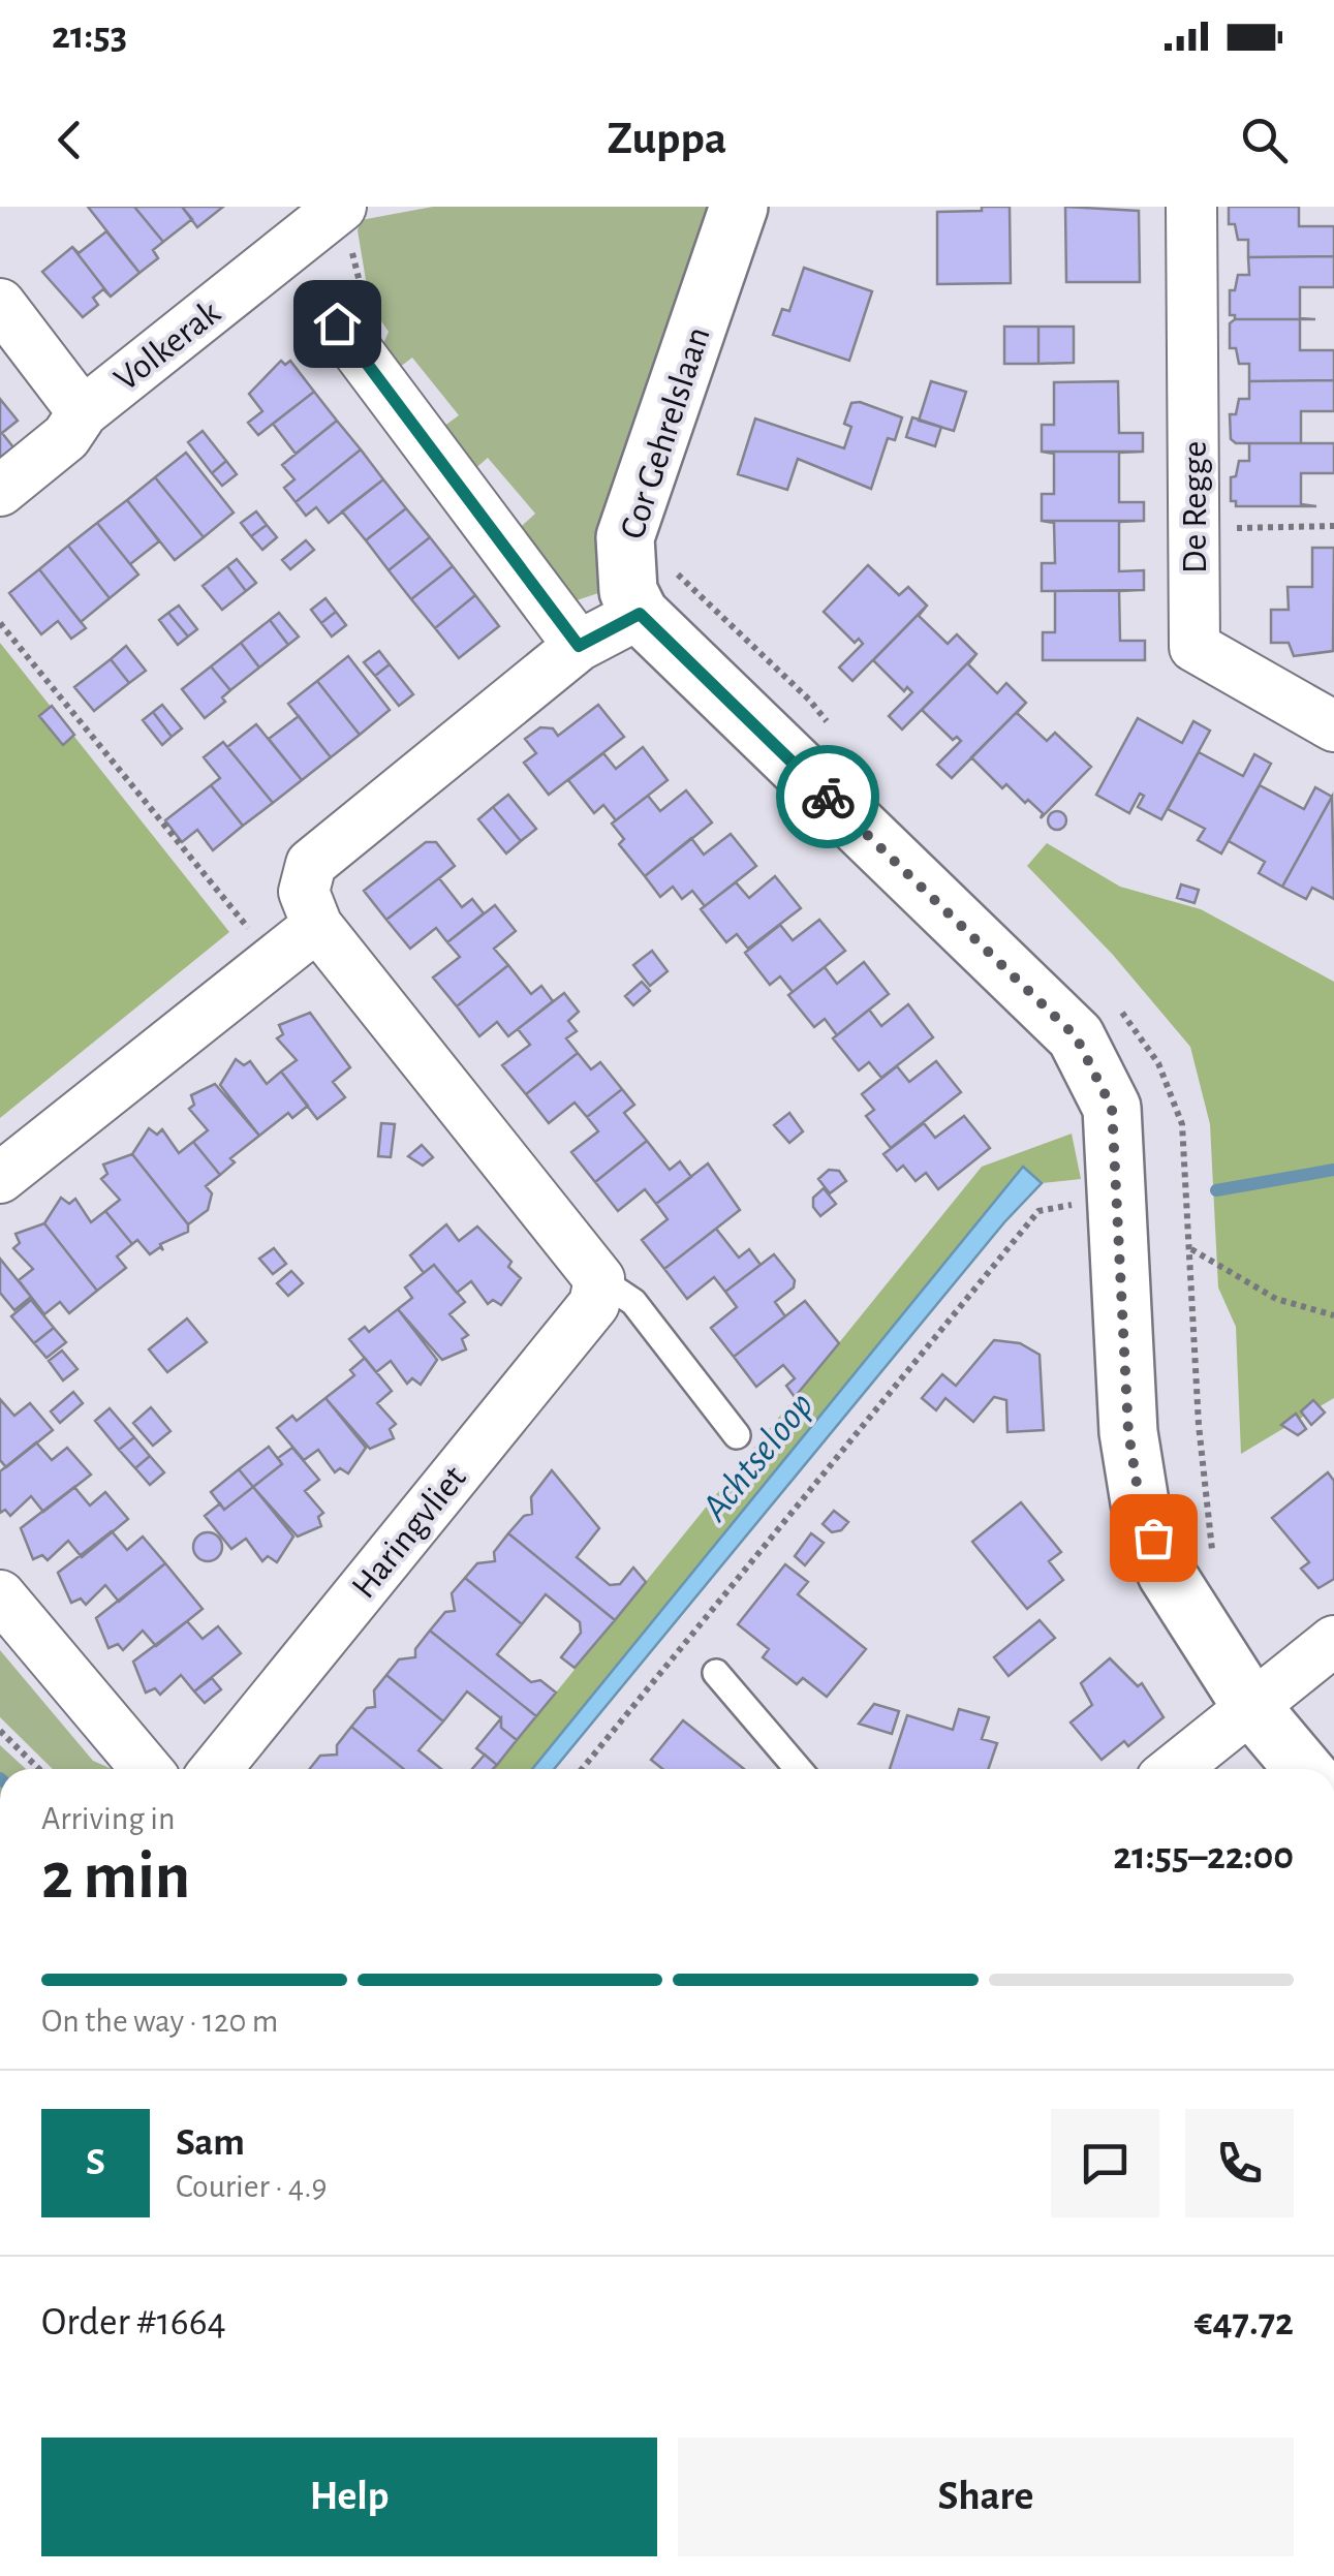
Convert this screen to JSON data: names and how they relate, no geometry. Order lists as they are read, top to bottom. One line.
{"streets":{"street":["Volkerak","Cor Gehrelslaan","De Regge","Haringvliet"]},"water":["Achtseloop"],"page":{"status":"21:53","header":"Zuppa","heading":["2 min","Arriving in","21:55–22:00"],"panel":["Sam","Courier · 4.9","Order #1664","€47.72"],"bar":"On the way · 120 m","round":"S","buttons":["Help","Share"]}}
